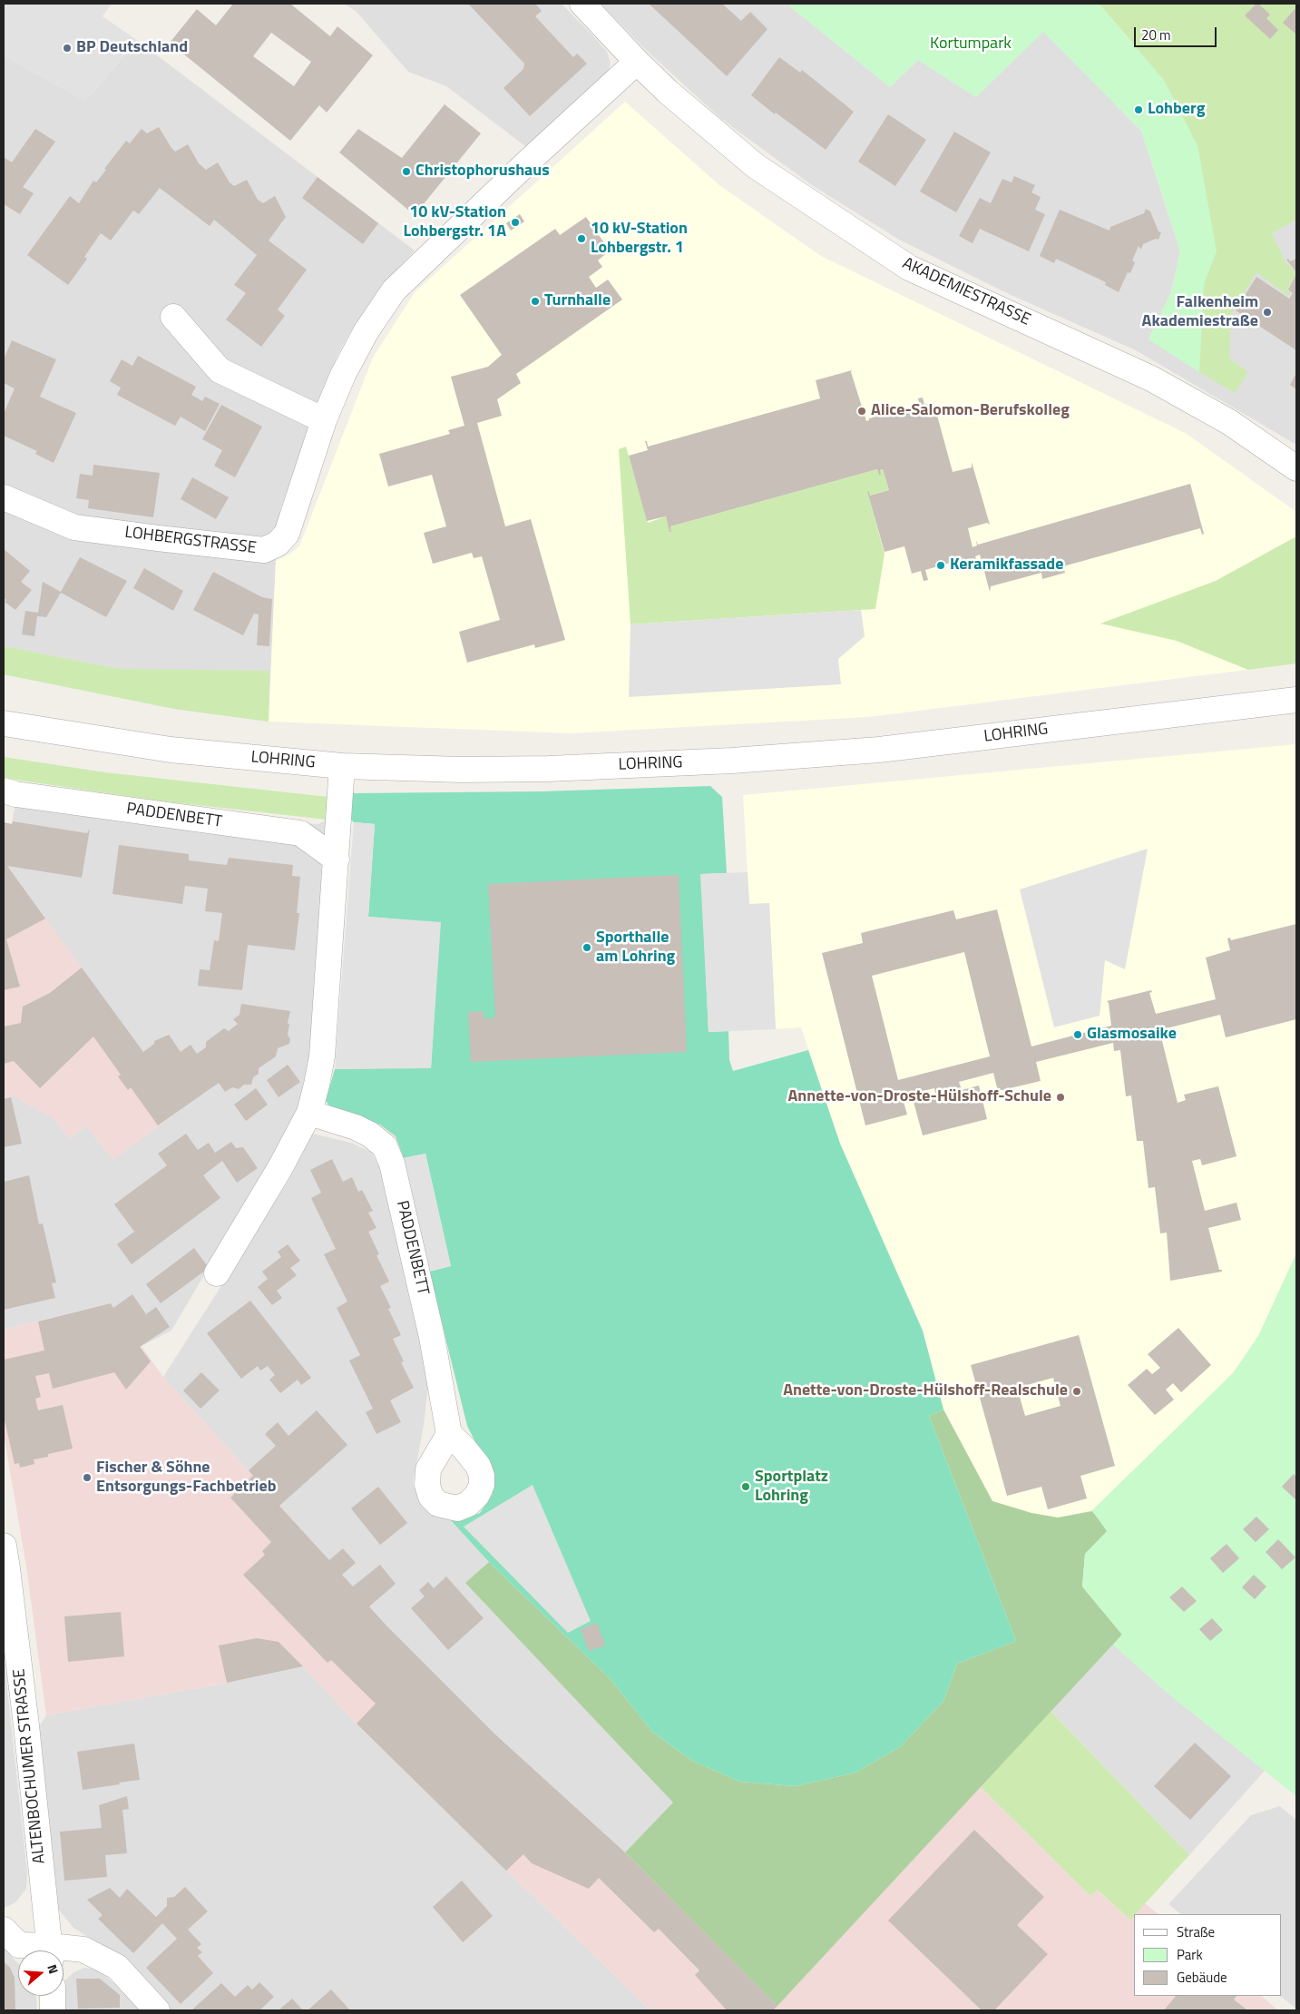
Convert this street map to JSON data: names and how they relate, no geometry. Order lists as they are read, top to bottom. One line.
{"streets":{"street":["AKADEMIESTRASSE","LOHBERGSTRASSE","LOHRING","PADDENBETT","ALTENBOCHUMER STRASSE"]},"crossings":[["AKADEMIESTRASSE","LOHBERGSTRASSE"]],"parks":["Kortumpark"],"places":["BP Deutschland","Lohberg","Christophorushaus","10 kV-Station Lohbergstr. 1A","10 kV-Station Lohbergstr. 1","Turnhalle","Falkenheim Akademiestraße","Alice-Salomon-Berufskolleg","Keramikfassade","Sporthalle am Lohring","Glasmosaike","Annette-von-Droste-Hülshoff-Schule","Anette-von-Droste-Hülshoff-Realschule","Fischer & Söhne Entsorgungs-Fachbetrieb","Sportplatz Lohring"],"legend":["Straße","Park","Gebäude"],"scale_bar":"20 m","north":"right"}
